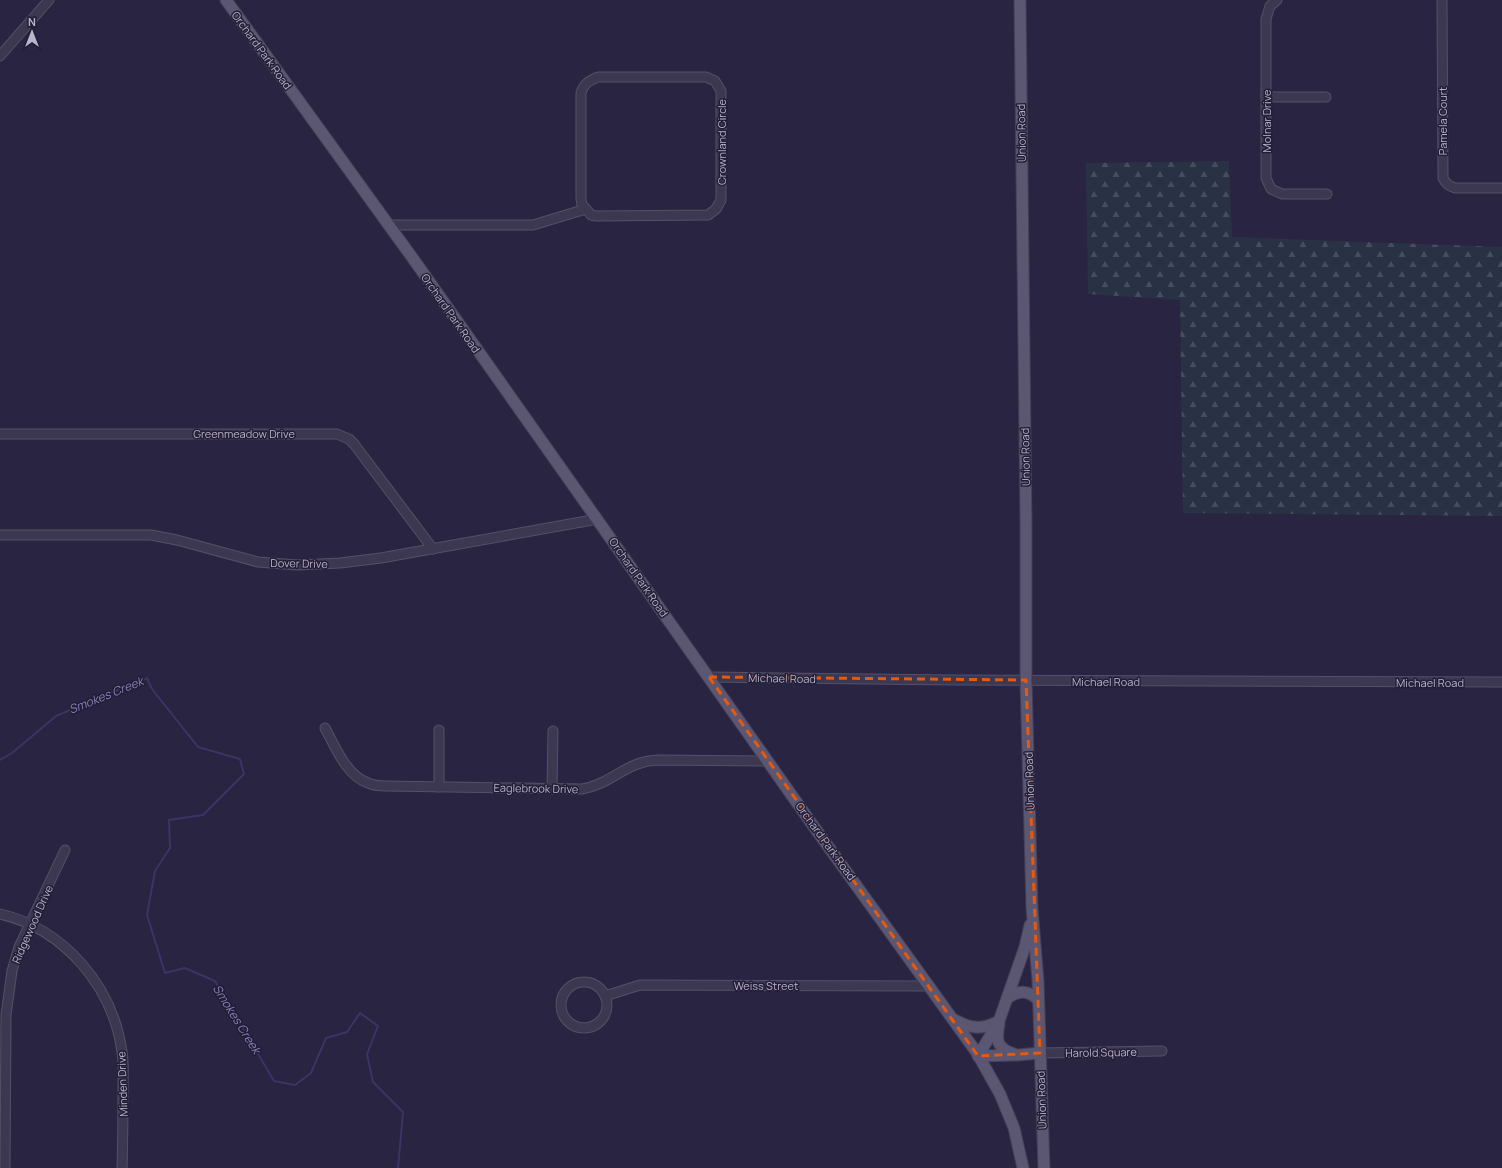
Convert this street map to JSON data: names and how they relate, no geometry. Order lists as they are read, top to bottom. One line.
{"streets":{"main road":["Orchard Park Road","Union Road"],"street":["Molnar Drive","Pamela Court","Crownland Circle","Greenmeadow Drive","Dover Drive","Michael Road","Eaglebrook Drive","Ridgewood Drive","Weiss Street","Harold Square","Minden Drive"]},"crossings":[["Orchard Park Road","Union Road"],["Orchard Park Road","Dover Drive"],["Orchard Park Road","Michael Road"],["Orchard Park Road","Eaglebrook Drive"],["Orchard Park Road","Weiss Street"],["Union Road","Michael Road"],["Union Road","Harold Square"],["Greenmeadow Drive","Dover Drive"],["Ridgewood Drive","Minden Drive"]],"water":["Smokes Creek"],"north":"top"}
